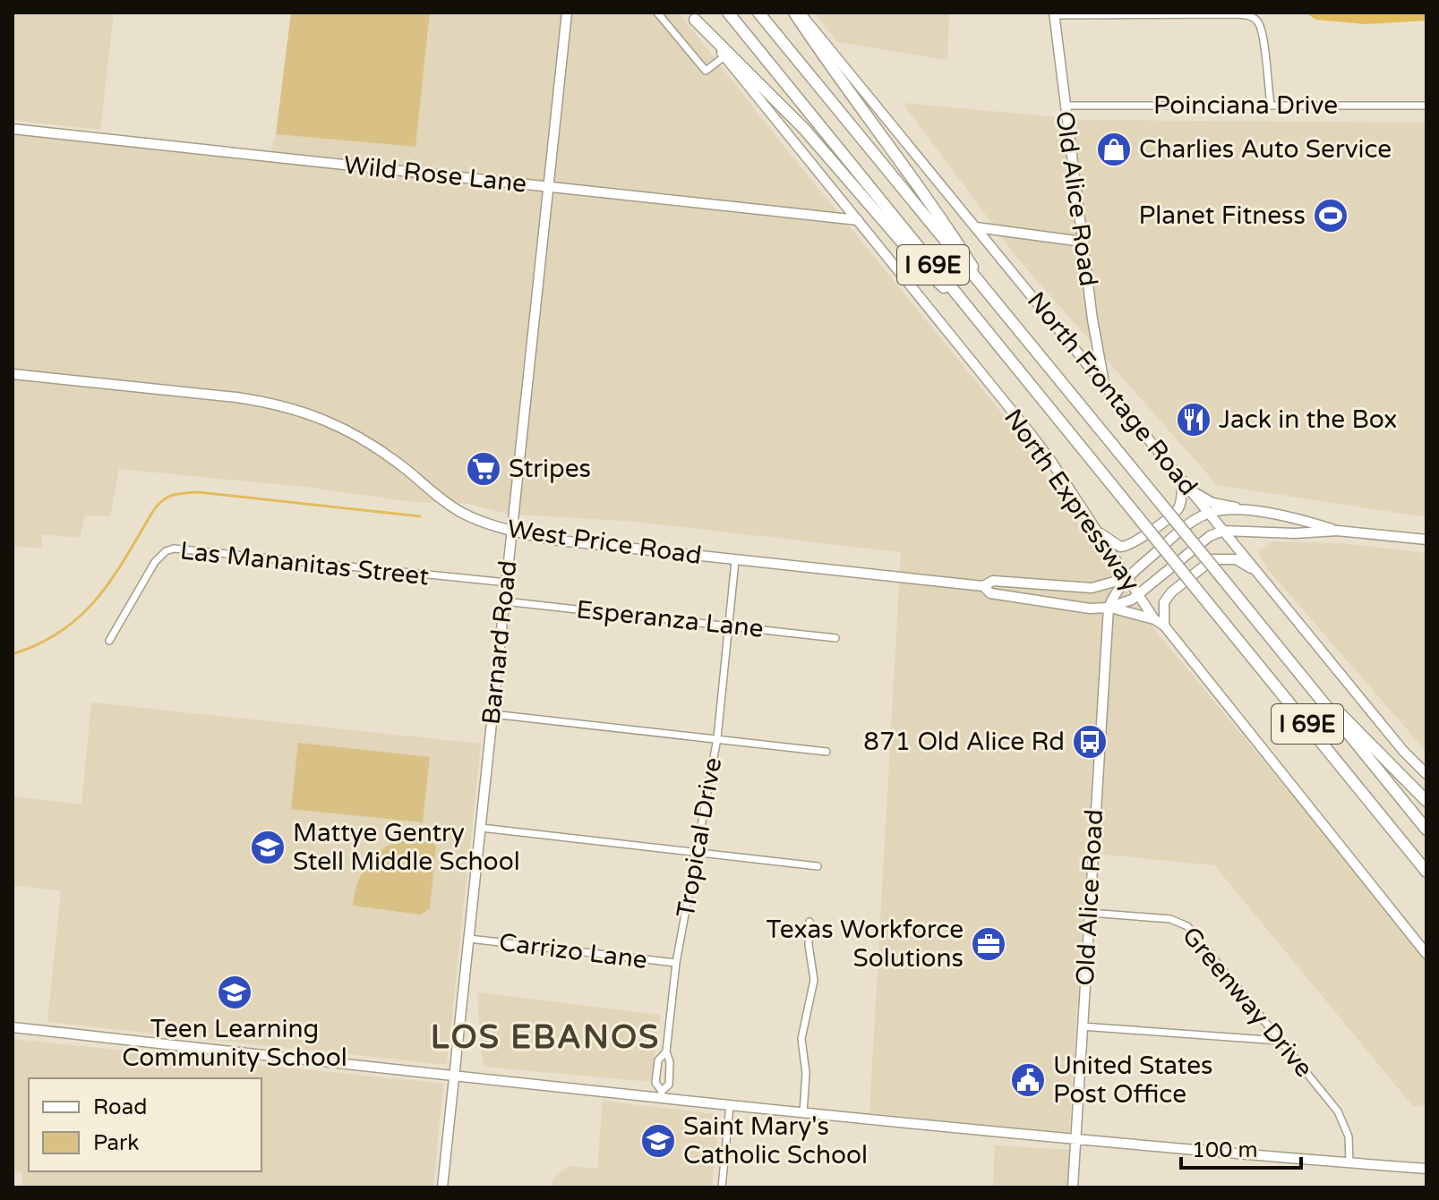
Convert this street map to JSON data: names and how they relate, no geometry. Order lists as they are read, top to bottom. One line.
{"streets":{"highway":["I 69E","North Expressway"],"street":["Poinciana Drive","Wild Rose Lane","Old Alice Road","North Frontage Road","West Price Road","Las Mananitas Street","Esperanza Lane","Barnard Road","Tropical Drive","Carrizo Lane","Greenway Drive"]},"crossings":[["Poinciana Drive","Old Alice Road"],["Wild Rose Lane","North Expressway"],["Wild Rose Lane","Barnard Road"],["Old Alice Road","North Frontage Road"],["Old Alice Road","West Price Road"],["Old Alice Road","Greenway Drive"],["North Frontage Road","West Price Road"],["North Expressway","West Price Road"],["West Price Road","Barnard Road"],["West Price Road","Tropical Drive"],["Las Mananitas Street","Barnard Road"],["Esperanza Lane","Barnard Road"],["Esperanza Lane","Tropical Drive"],["Barnard Road","Carrizo Lane"],["Tropical Drive","Carrizo Lane"]],"districts":["LOS EBANOS"],"places":{"shop":["Charlies Auto Service"],"sports":["Planet Fitness"],"restaurant":["Jack in the Box"],"supermarket":["Stripes"],"bus stop":["871 Old Alice Rd"],"school or university":["Mattye Gentry Stell Middle School","Teen Learning Community School","Saint Mary's Catholic School"],"office":["Texas Workforce Solutions"],"public building":["United States Post Office"]},"legend":["Road","Park"],"scale_bar":"100 m"}
